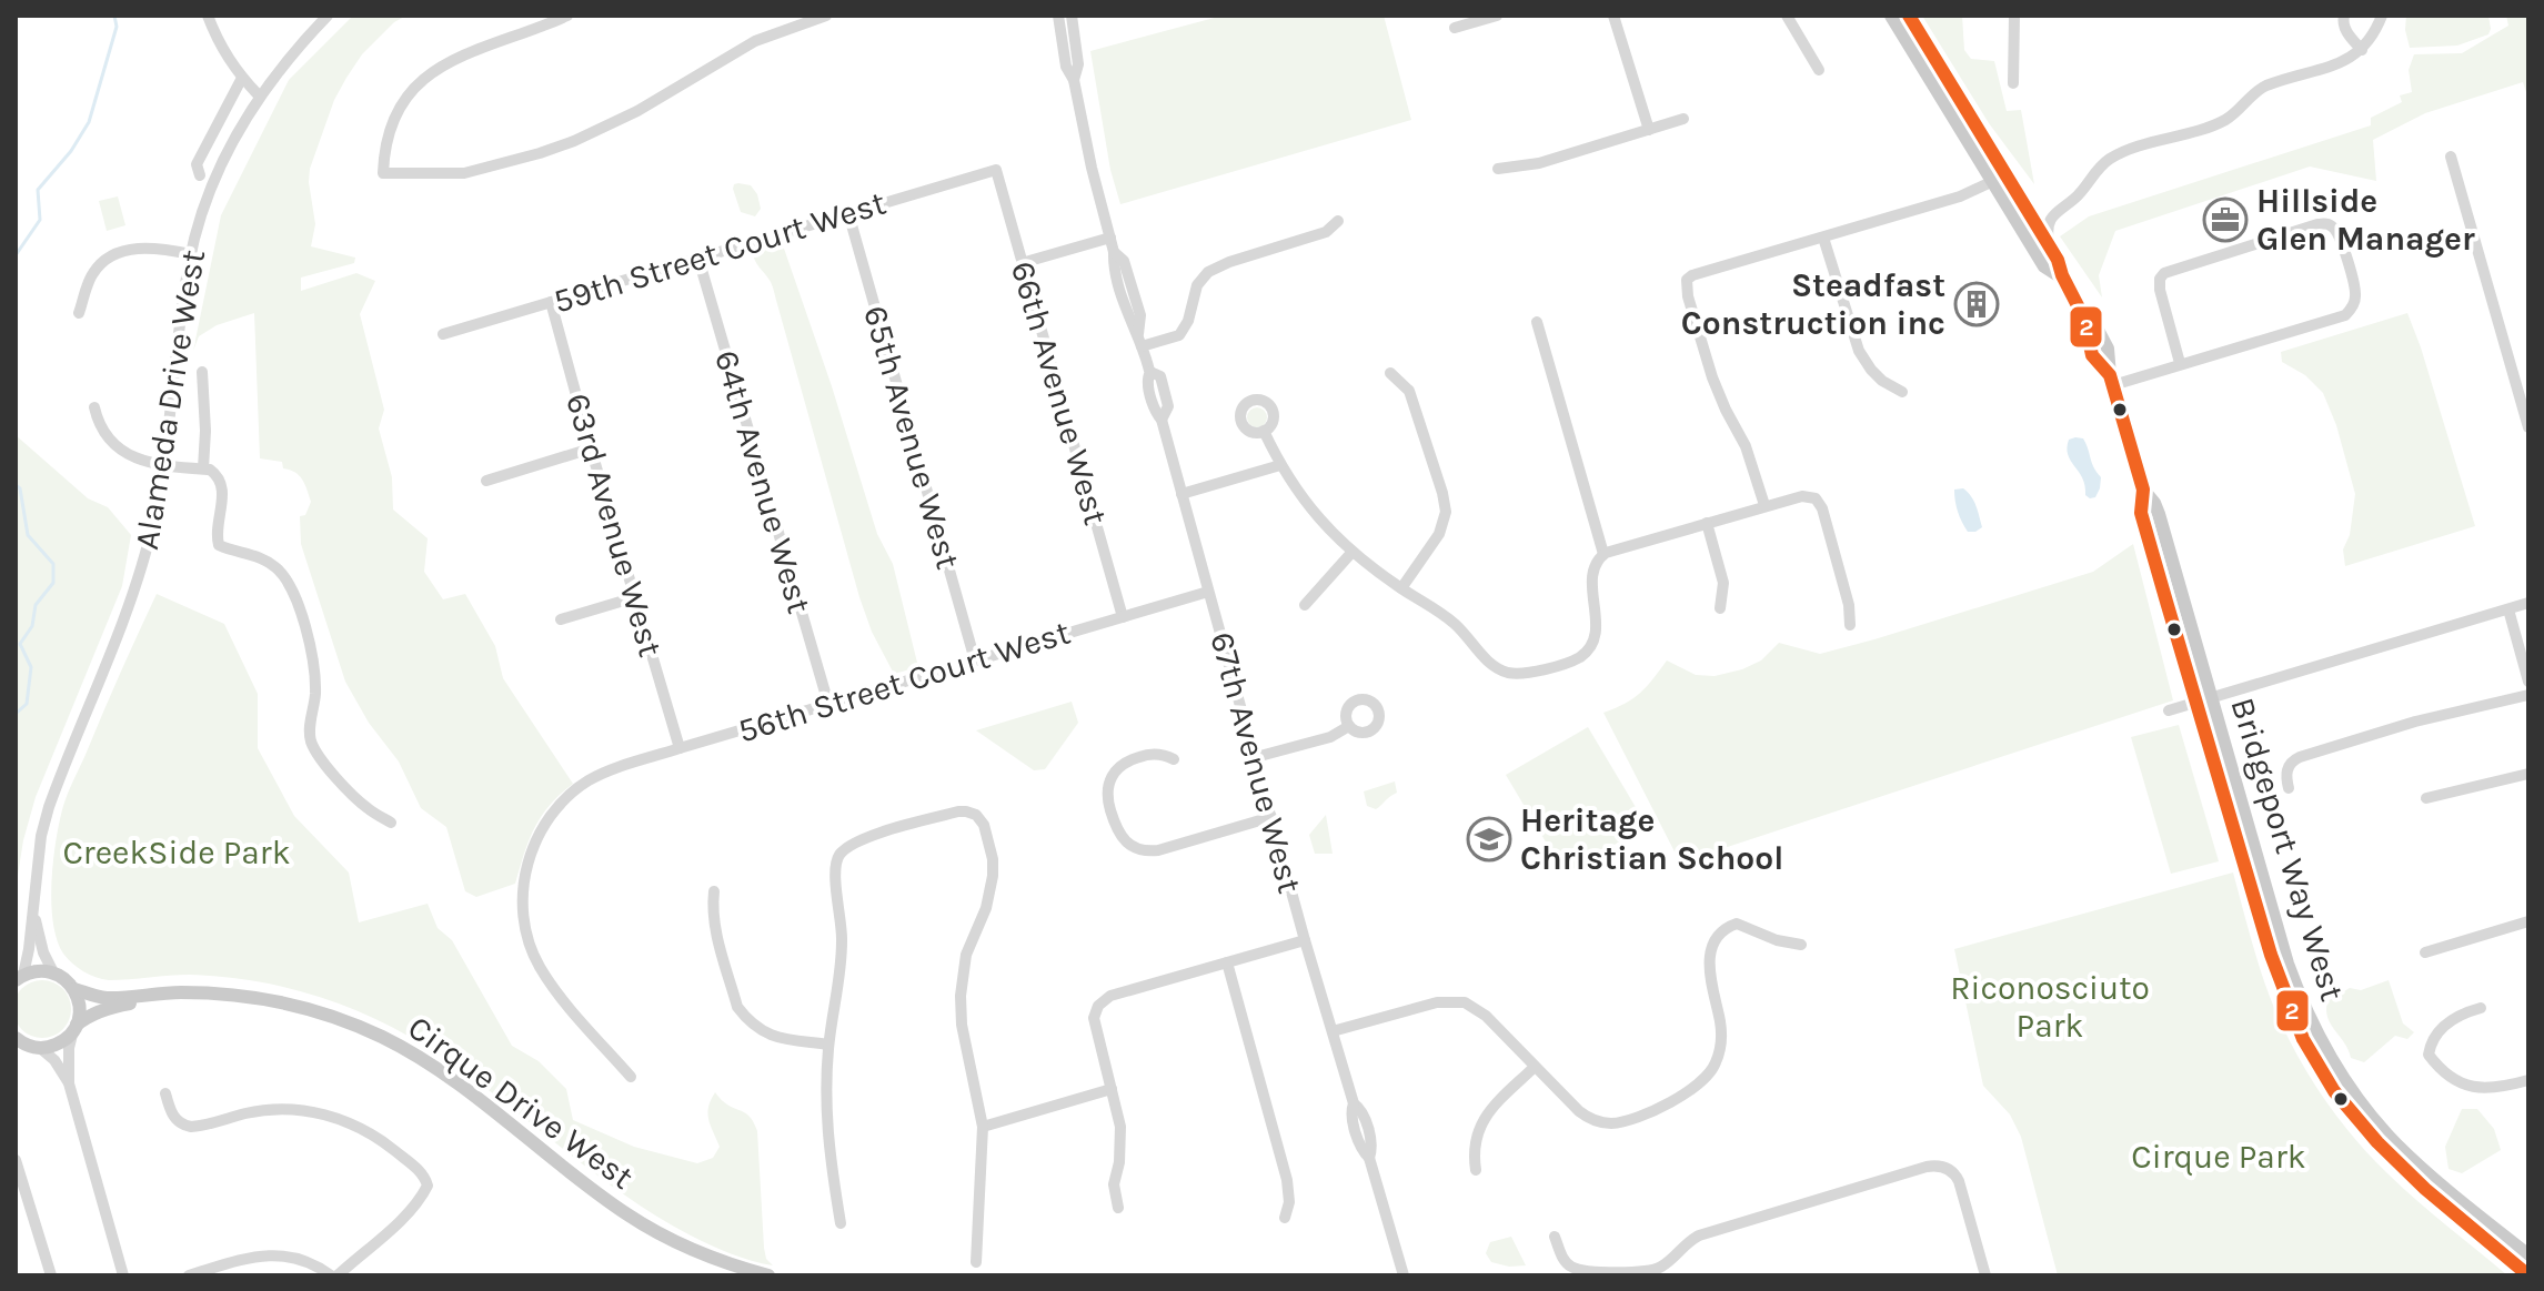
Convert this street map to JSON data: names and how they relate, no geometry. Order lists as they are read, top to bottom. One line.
{"streets":{"main road":["Bridgeport Way West","Cirque Drive West"],"street":["59th Street Court West","66th Avenue West","Alameda Drive West","65th Avenue West","64th Avenue West","63rd Avenue West","56th Street Court West","67th Avenue West"]},"crossings":[["59th Street Court West","66th Avenue West"],["59th Street Court West","65th Avenue West"],["59th Street Court West","64th Avenue West"],["59th Street Court West","63rd Avenue West"],["66th Avenue West","56th Street Court West"],["65th Avenue West","56th Street Court West"],["64th Avenue West","56th Street Court West"],["63rd Avenue West","56th Street Court West"],["56th Street Court West","67th Avenue West"]],"parks":["CreekSide Park","Riconosciuto Park","Cirque Park"],"places":{"office":["Hillside Glen Manager"],"building":["Steadfast Construction inc"],"school or university":["Heritage Christian School"]},"lines":["transit line 2"]}
